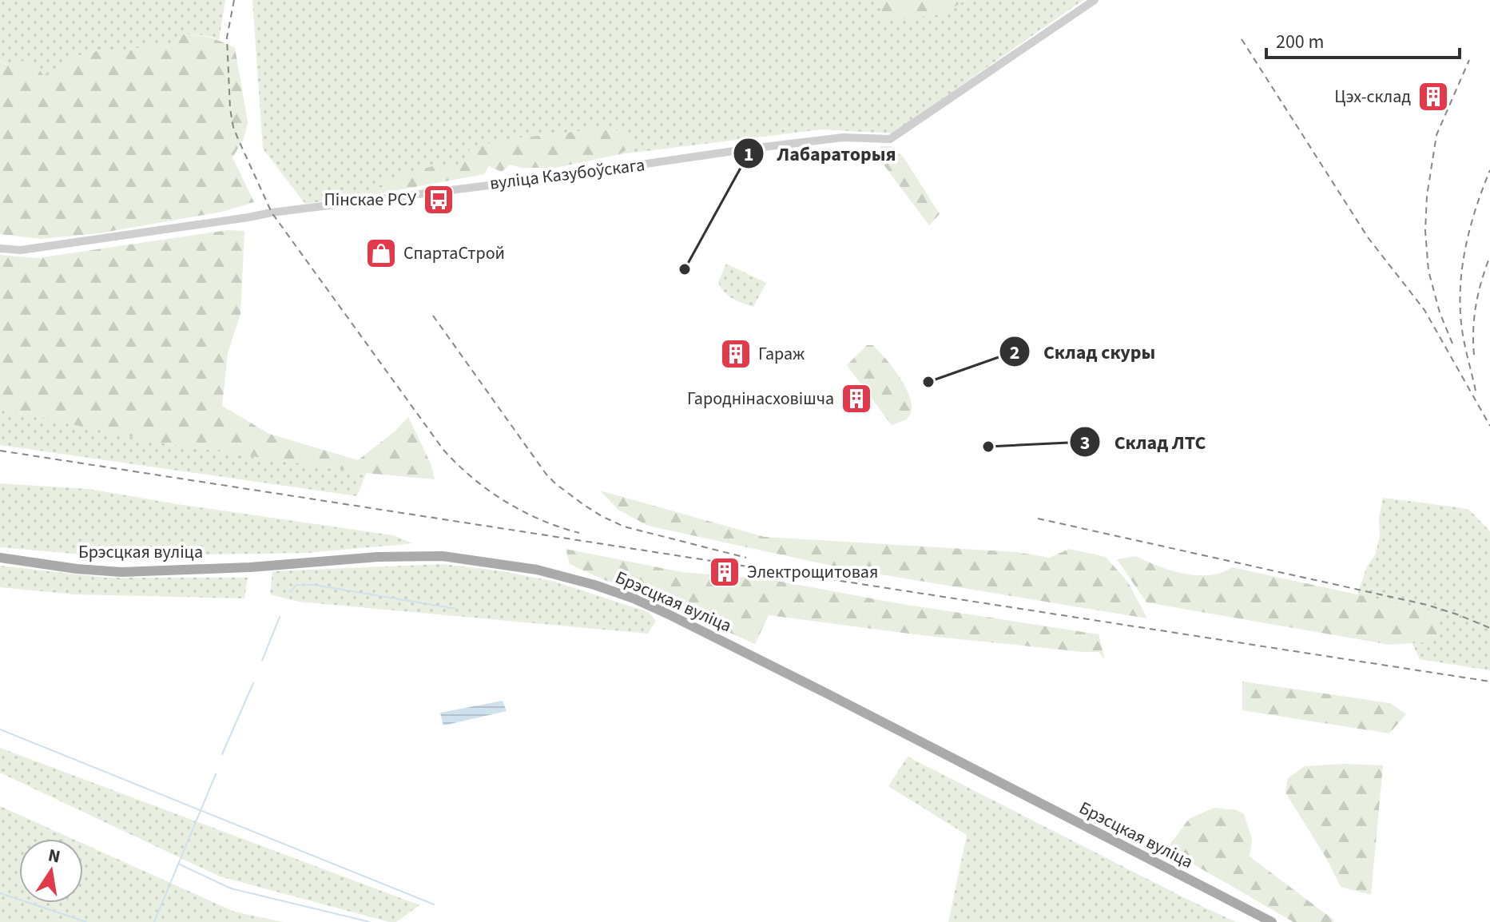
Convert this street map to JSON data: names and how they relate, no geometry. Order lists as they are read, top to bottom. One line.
{"streets":{"main road":["Брэсцкая вуліца"],"street":["вуліца Казубоўскага"]},"places":{"building":["Цэх-склад","Гараж","Гароднінасховішча","Электрощитовая"],"bus stop":["Пінскае РСУ"],"shop":["СпартаСтрой"],"other":["Лабараторыя","Склад скуры","Склад ЛТС"]},"scale_bar":"200 m","north":"top"}
